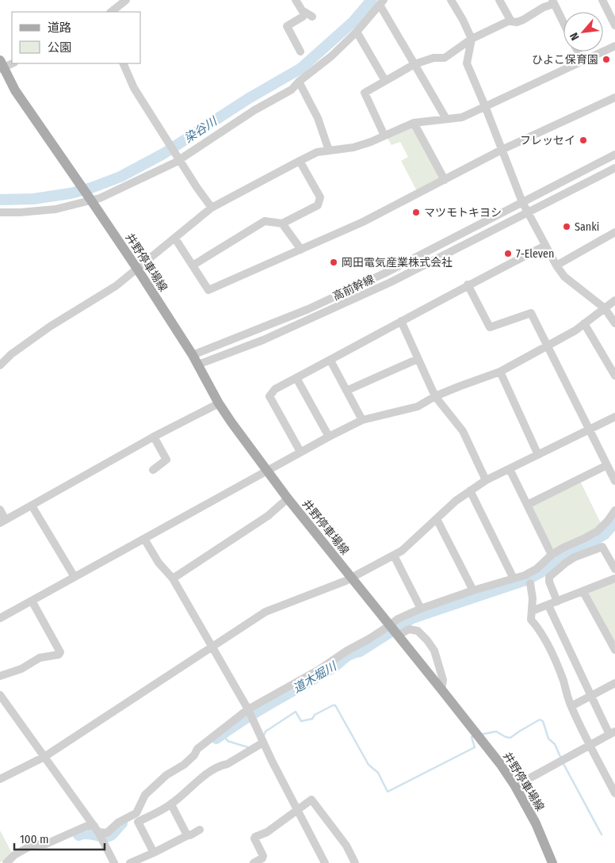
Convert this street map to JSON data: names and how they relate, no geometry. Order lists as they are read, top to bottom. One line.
{"streets":{"main road":["井野停車場線"],"street":["高前幹線"]},"crossings":[["井野停車場線","高前幹線"]],"water":["染谷川","道木堀川"],"places":["ひよこ保育園","フレッセイ","マツモトキヨシ","Sanki","7-Eleven","岡田電気産業株式会社"],"legend":["道路","公園"],"scale_bar":"100 m","north":"bottom left"}
